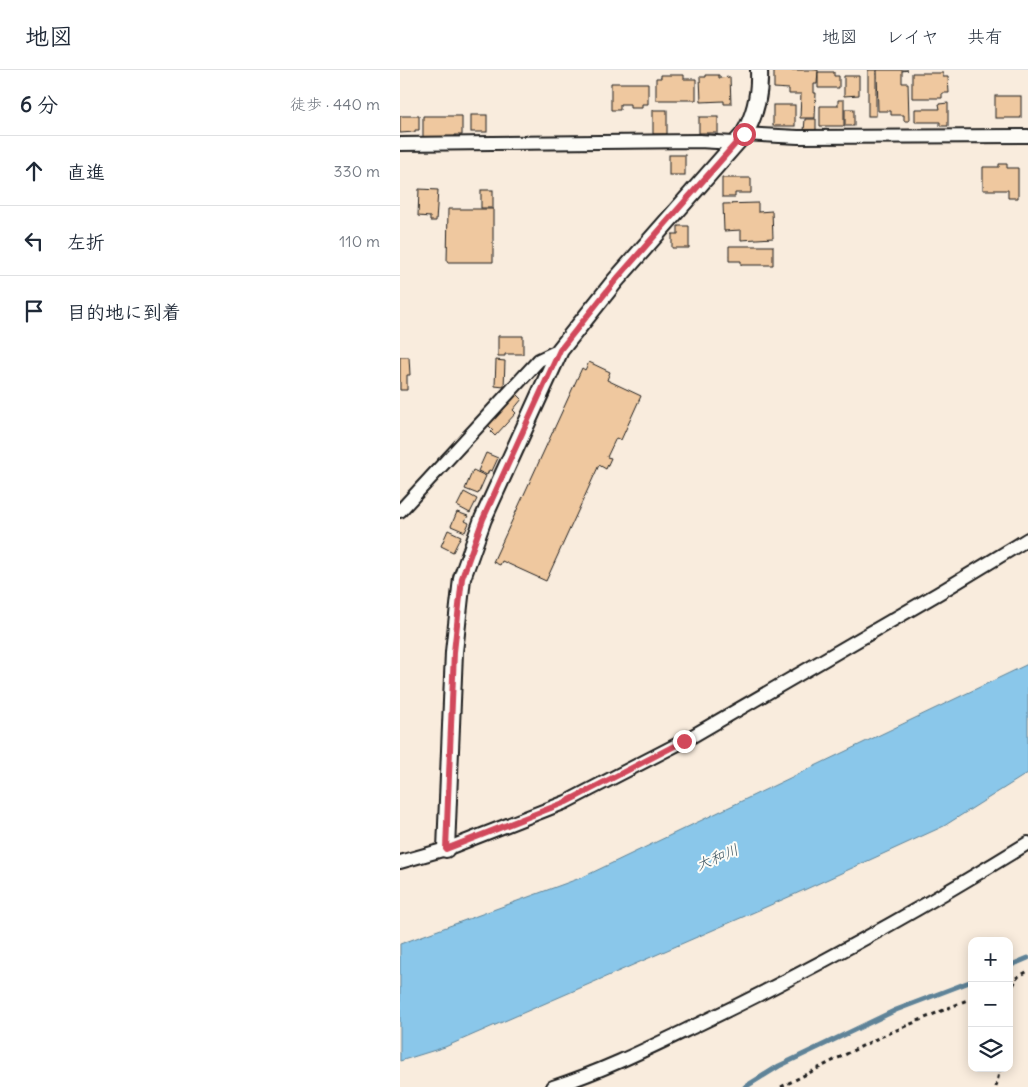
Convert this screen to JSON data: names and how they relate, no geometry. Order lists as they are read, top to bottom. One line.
{"water":["大和川"],"page":{"header":"地図","nav":["地図","レイヤ","共有"],"heading":["6 分","徒歩 · 440 m"],"list":[["直進","330 m"],["左折","110 m"],"目的地に到着"],"map_buttons":["+","−"]}}
